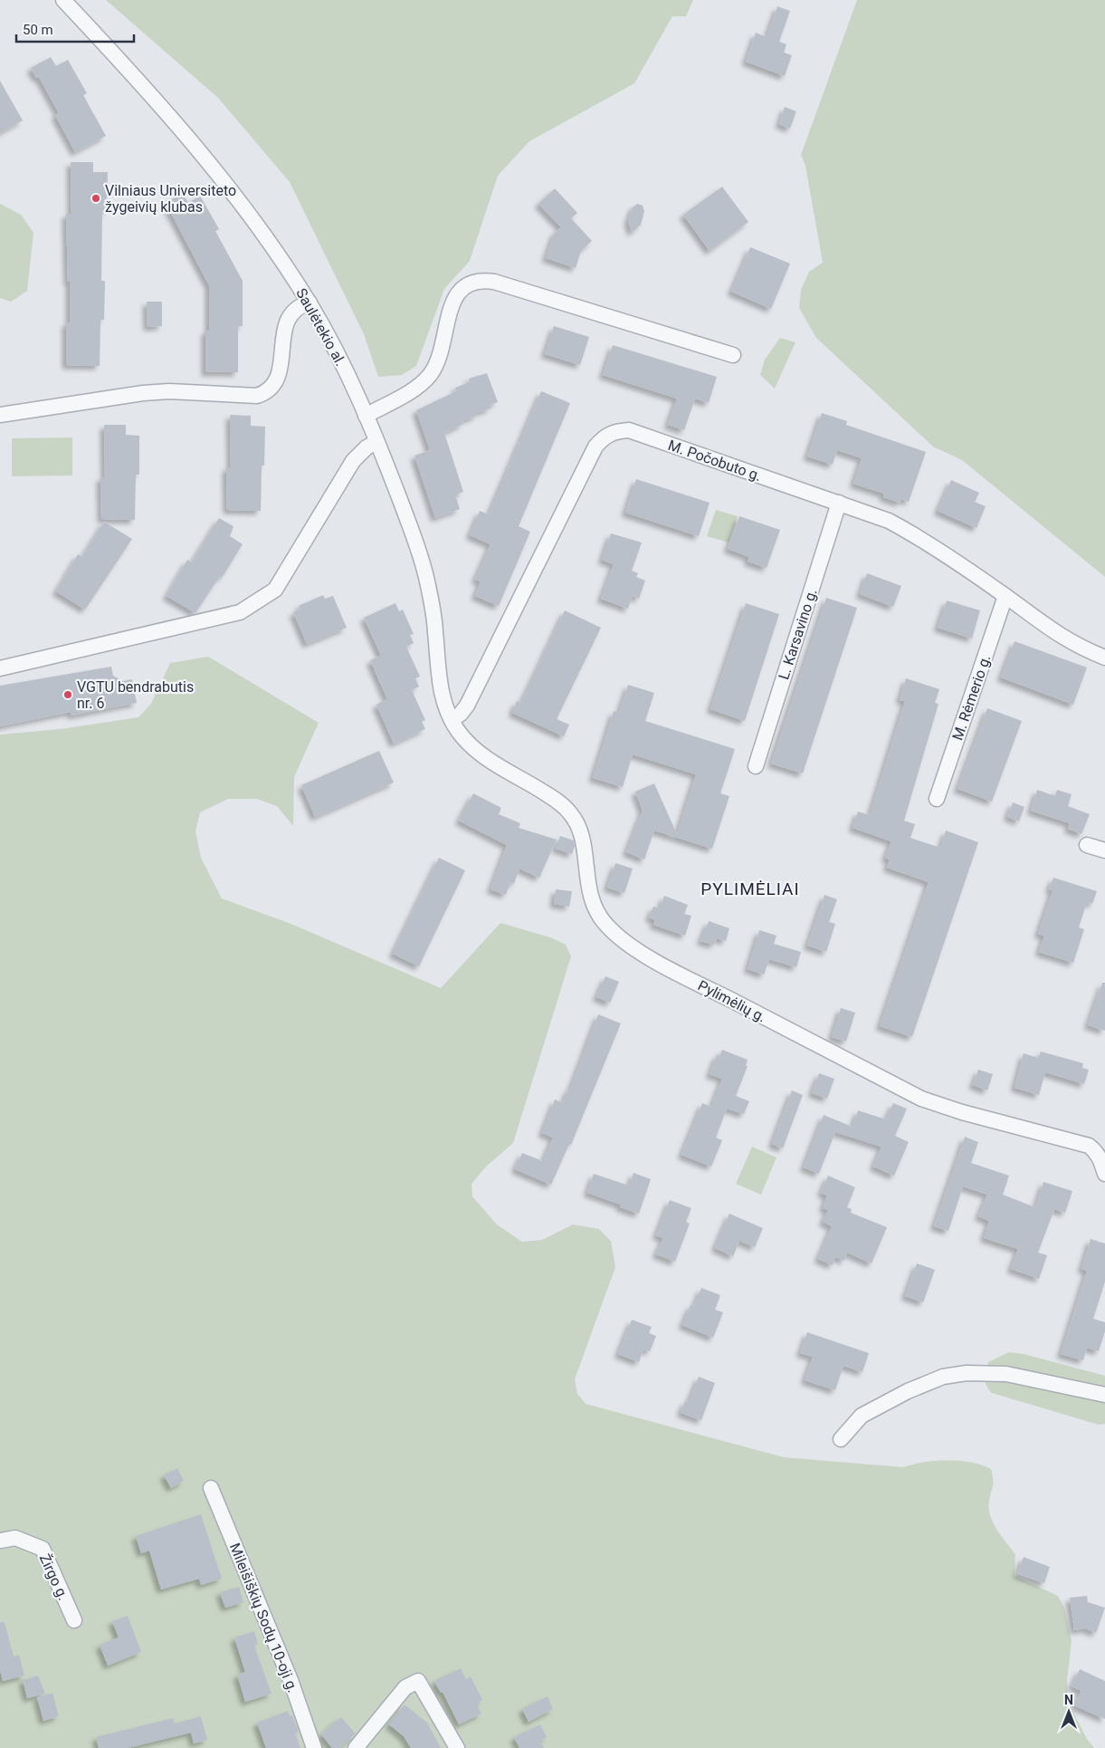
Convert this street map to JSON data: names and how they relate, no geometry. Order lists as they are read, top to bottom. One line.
{"streets":{"street":["Saulėtekio al.","M. Počobuto g.","L. Karsavino g.","M. Rėmerio g.","Pylimėlių g.","Žirgo g.","Mileišiškių Sodų 10-oji g."]},"crossings":[["Saulėtekio al.","M. Počobuto g."],["Saulėtekio al.","Pylimėlių g."],["M. Počobuto g.","L. Karsavino g."],["M. Počobuto g.","M. Rėmerio g."],["M. Počobuto g.","Pylimėlių g."]],"districts":["PYLIMĖLIAI"],"places":["Vilniaus Universiteto žygeivių klubas","VGTU bendrabutis nr. 6"],"scale_bar":"50 m","north":"top"}
